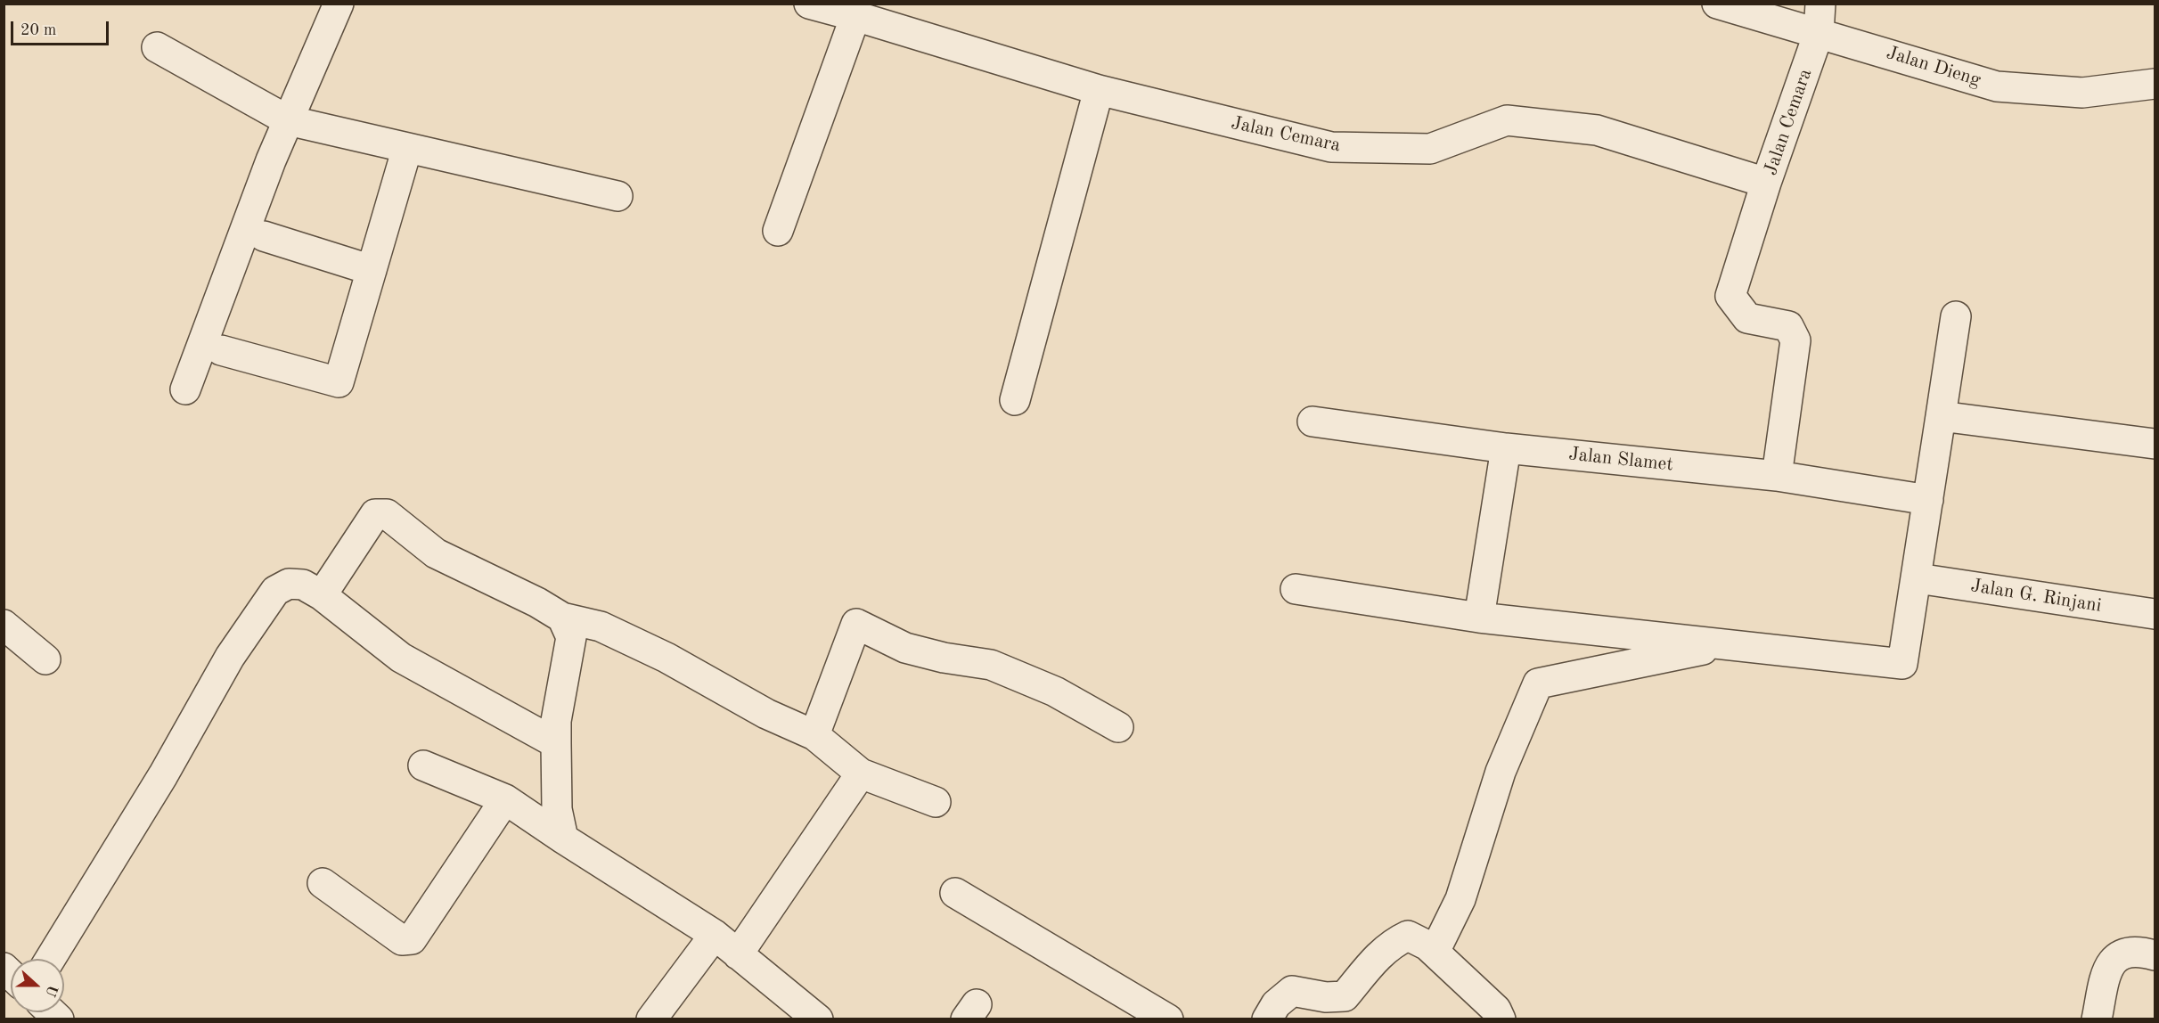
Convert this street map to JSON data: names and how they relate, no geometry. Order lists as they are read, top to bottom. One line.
{"streets":{"street":["Jalan Dieng","Jalan Cemara","Jalan Slamet","Jalan G. Rinjani"]},"crossings":[["Jalan Dieng","Jalan Cemara"]],"scale_bar":"20 m","north":"right"}
